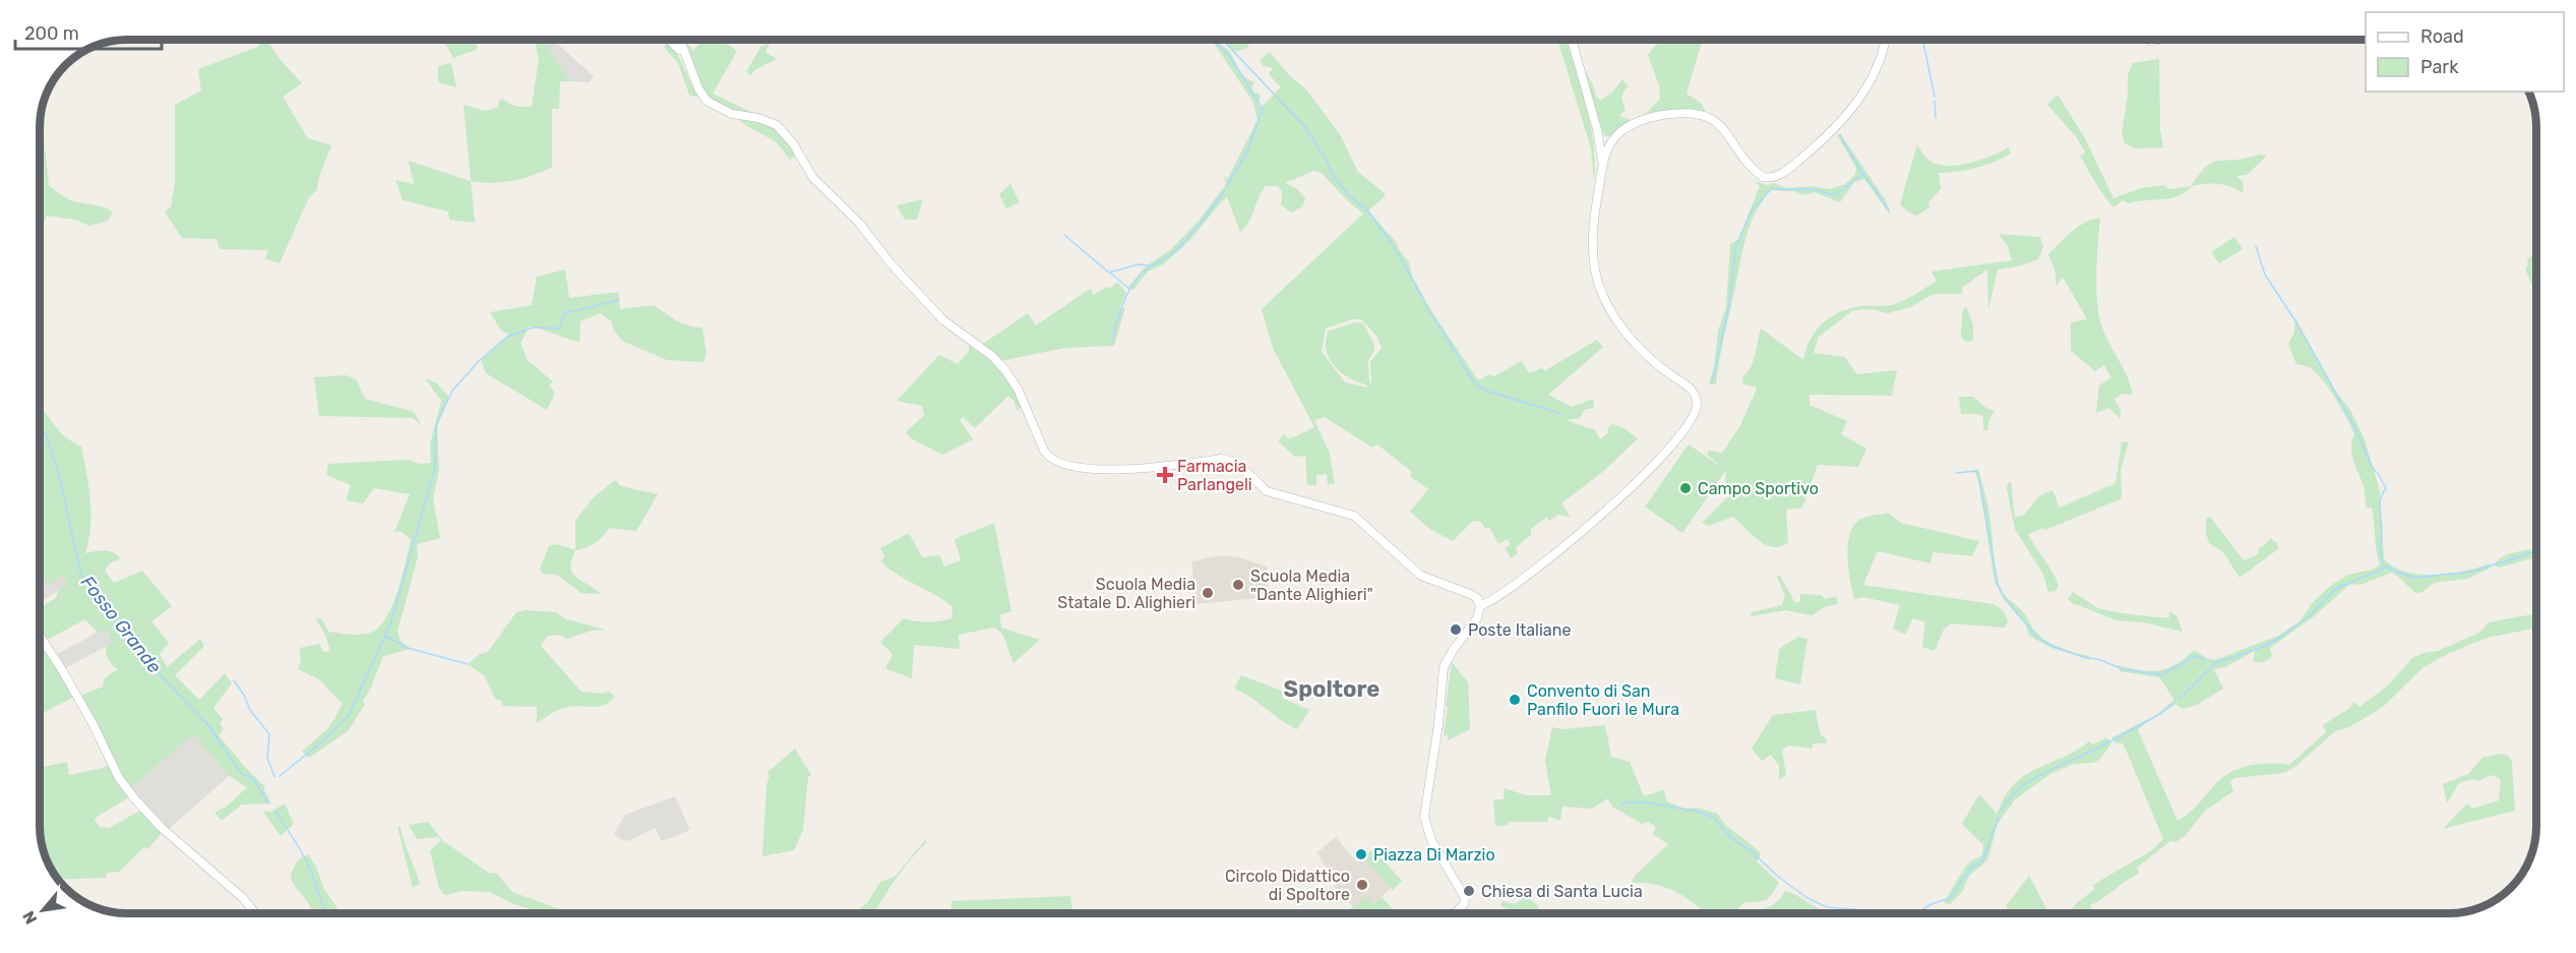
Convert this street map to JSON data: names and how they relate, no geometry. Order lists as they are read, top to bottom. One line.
{"districts":["Spoltore"],"water":["Fosso Grande"],"places":{"health":["Farmacia Parlangeli"],"other":["Campo Sportivo","Scuola Media \"Dante Alighieri\"","Scuola Media Statale D. Alighieri","Poste Italiane","Convento di San Panfilo Fuori le Mura","Piazza Di Marzio","Circolo Didattico di Spoltore","Chiesa di Santa Lucia"]},"legend":["Road","Park"],"scale_bar":"200 m","north":"bottom left"}
